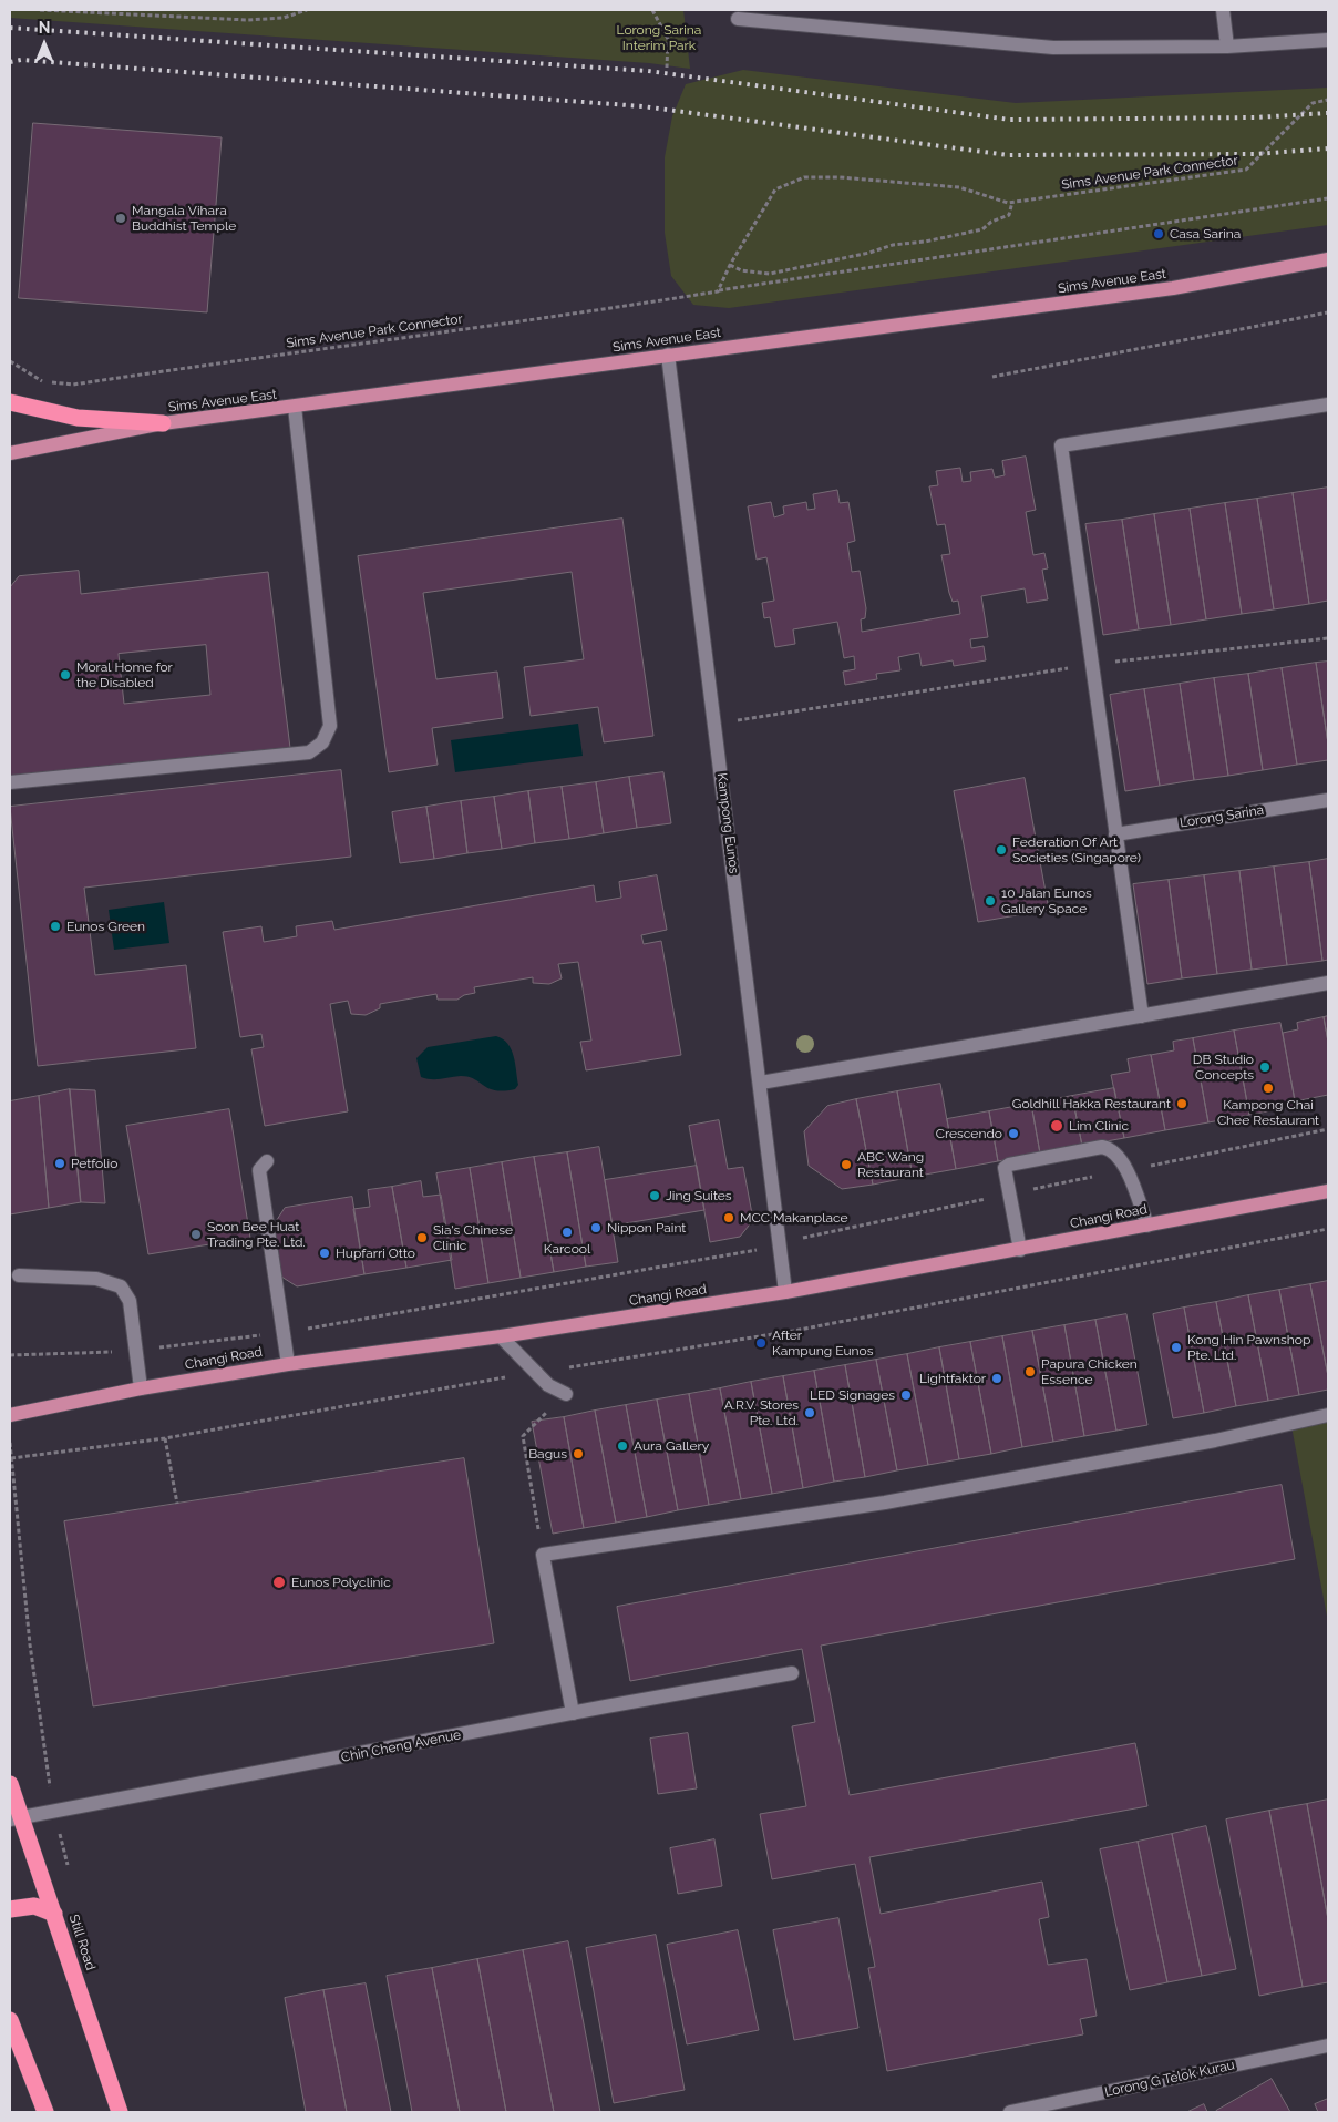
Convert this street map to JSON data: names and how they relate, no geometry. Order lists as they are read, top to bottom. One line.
{"streets":{"highway":["Still Road"],"main road":["Sims Avenue East","Changi Road"],"street":["Lorong Sarina","Kampong Eunos","Chin Cheng Avenue","Lorong G Telok Kurau"],"path":["Sims Avenue Park Connector"]},"crossings":[["Sims Avenue East","Kampong Eunos"],["Kampong Eunos","Changi Road"],["Chin Cheng Avenue","Still Road"]],"parks":["Lorong Sarina Interim Park"],"places":["Mangala Vihara Buddhist Temple","Casa Sarina","Moral Home for the Disabled","Federation Of Art Societies (Singapore)","10 Jalan Eunos Gallery Space","Eunos Green","DB Studio Concepts","Kampong Chai Chee Restaurant","Goldhill Hakka Restaurant","Lim Clinic","Crescendo","Petfolio","ABC Wang Restaurant","Jing Suites","MCC Makanplace","Nippon Paint","Karcool","Soon Bee Huat Trading Pte. Ltd.","Sia's Chinese Clinic","Hupfarri Otto","After Kampung Eunos","Kong Hin Pawnshop Pte. Ltd.","Papura Chicken Essence","Lightfaktor","LED Signages","A.R.V. Stores Pte. Ltd.","Aura Gallery","Bagus","Eunos Polyclinic"],"north":"top"}
